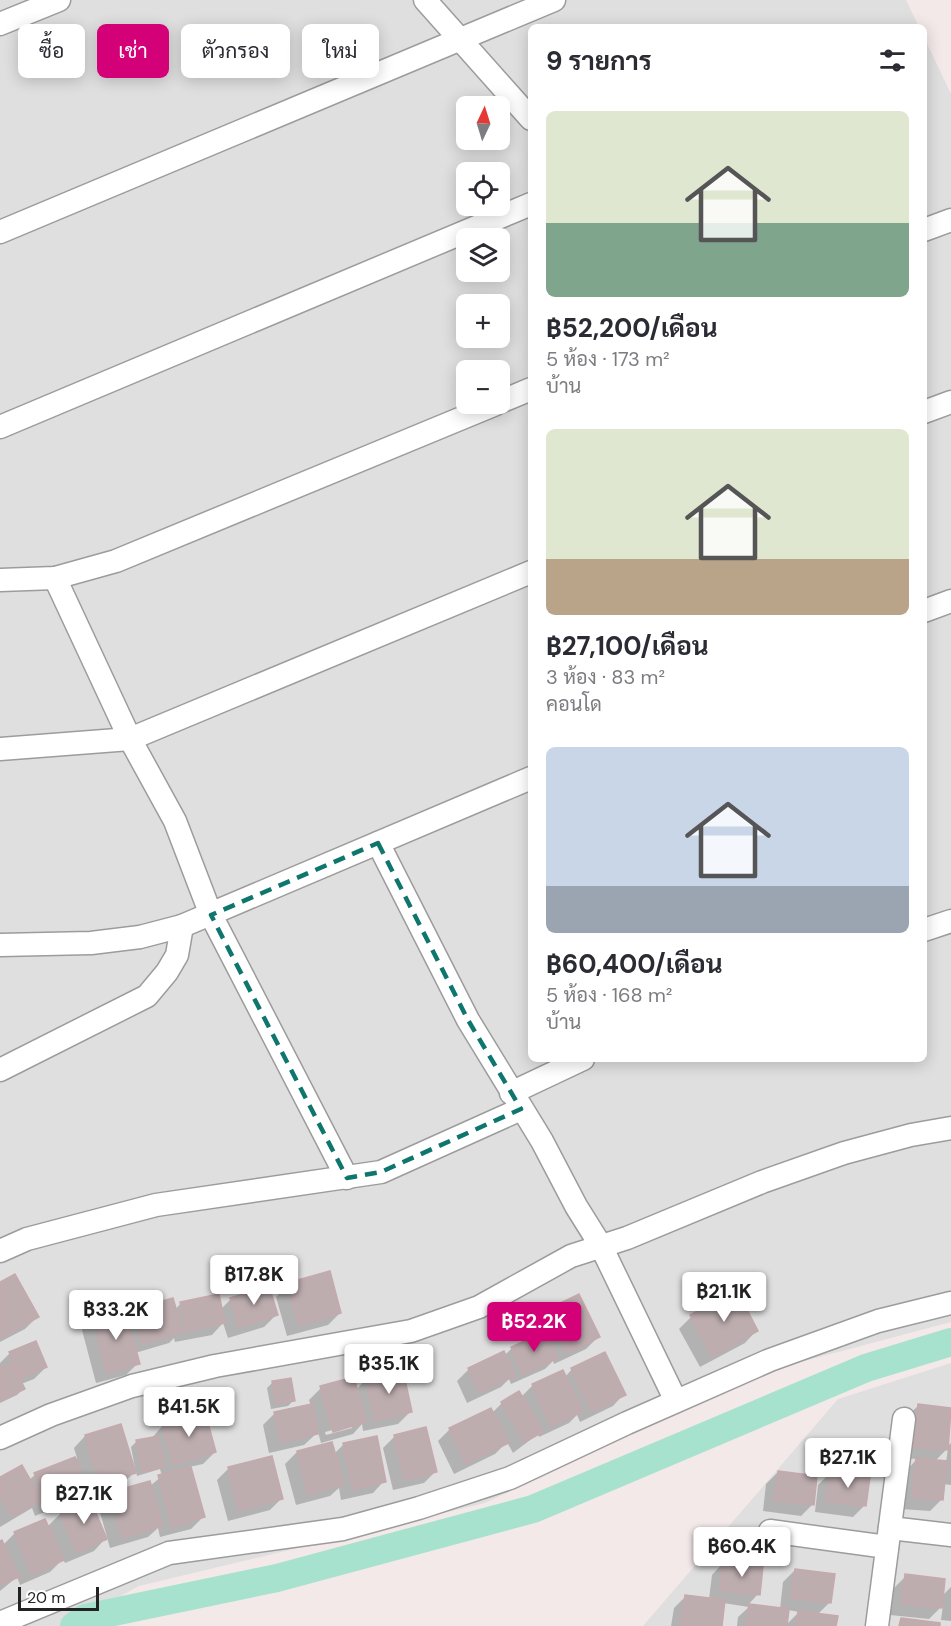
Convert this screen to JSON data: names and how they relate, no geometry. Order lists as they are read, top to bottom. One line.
{"scale_bar":"20 m","north":"top","page":{"chip":["ซื้อ","เช่า","ตัวกรอง","ใหม่"],"heading":"9 รายการ","map_buttons":["+","−"],"list":[{"name":"฿52,200/เดือน","note":"5 ห้อง · 173 m² · บ้าน"},{"name":"฿27,100/เดือน","note":"3 ห้อง · 83 m² · คอนโด"},{"name":"฿60,400/เดือน","note":"5 ห้อง · 168 m² · บ้าน"}],"price":["฿17.8K","฿21.1K","฿33.2K","฿52.2K","฿35.1K","฿41.5K","฿27.1K","฿27.1K","฿60.4K"],"scale":"20 m"}}
